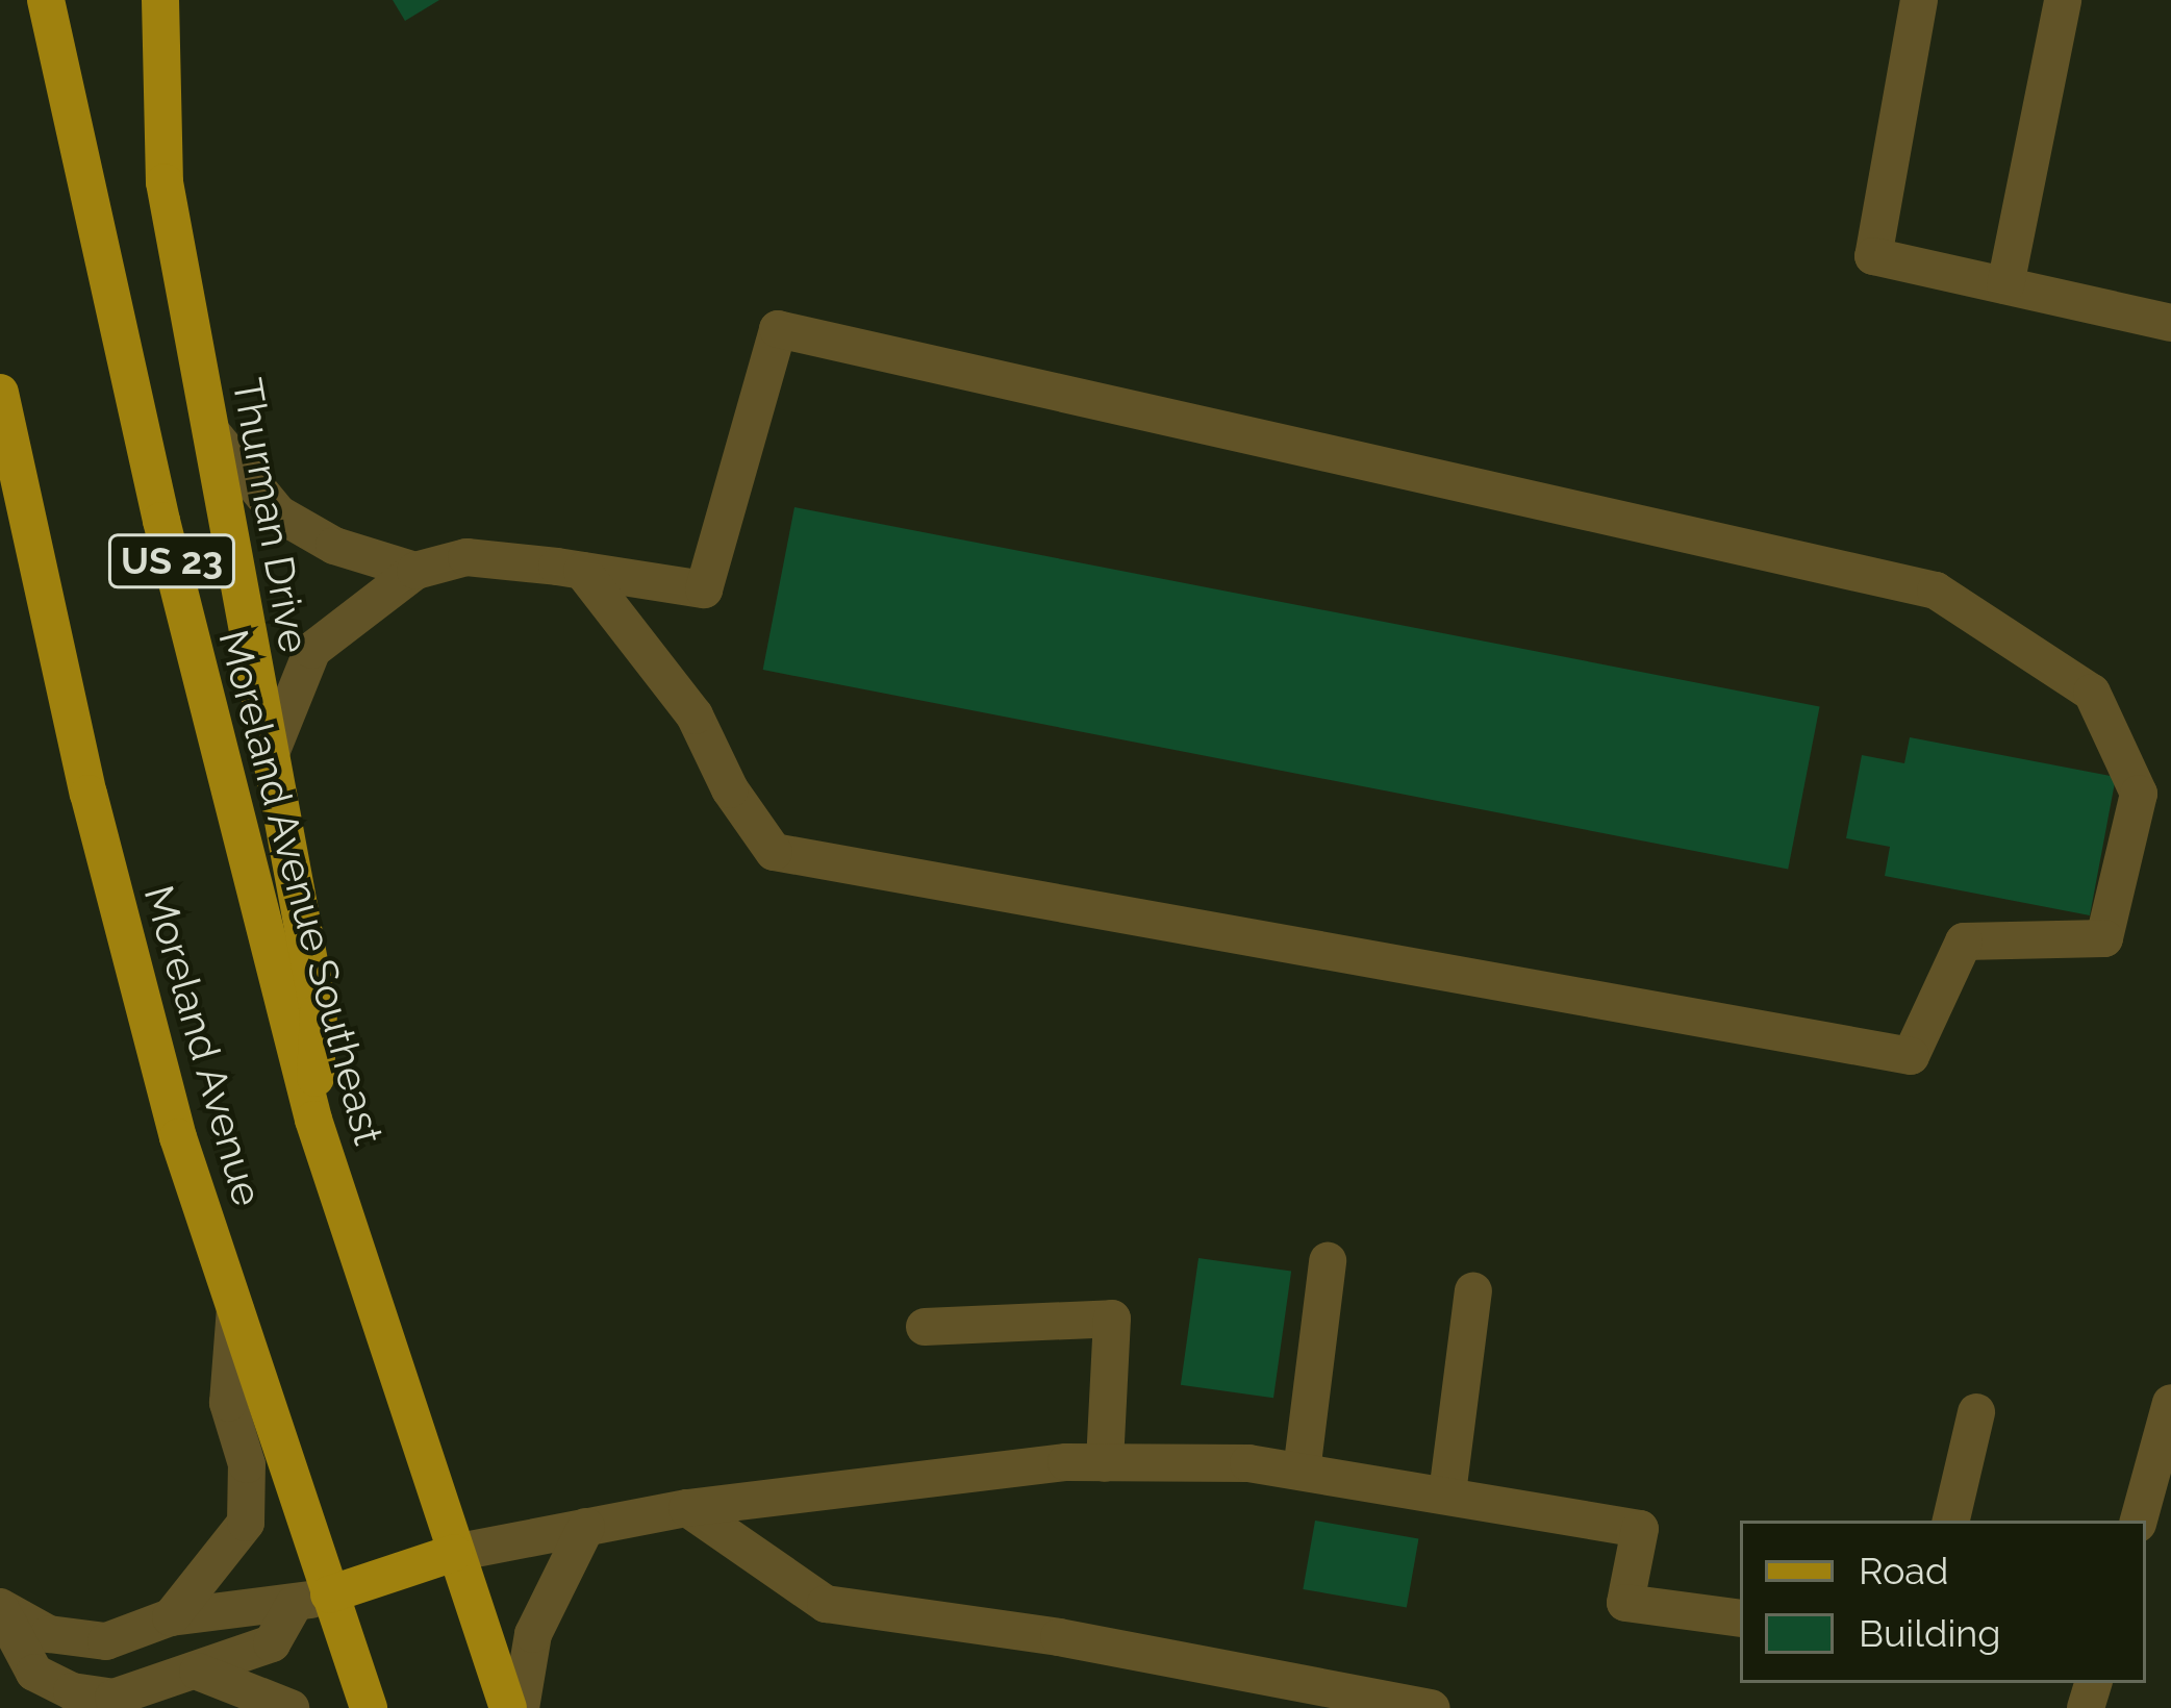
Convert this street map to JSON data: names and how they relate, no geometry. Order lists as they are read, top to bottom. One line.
{"streets":{"main road":["Thurman Drive","US 23","Moreland Avenue Southeast","Moreland Avenue"]},"crossings":[["Thurman Drive","Moreland Avenue Southeast"]],"legend":["Road","Building"]}
